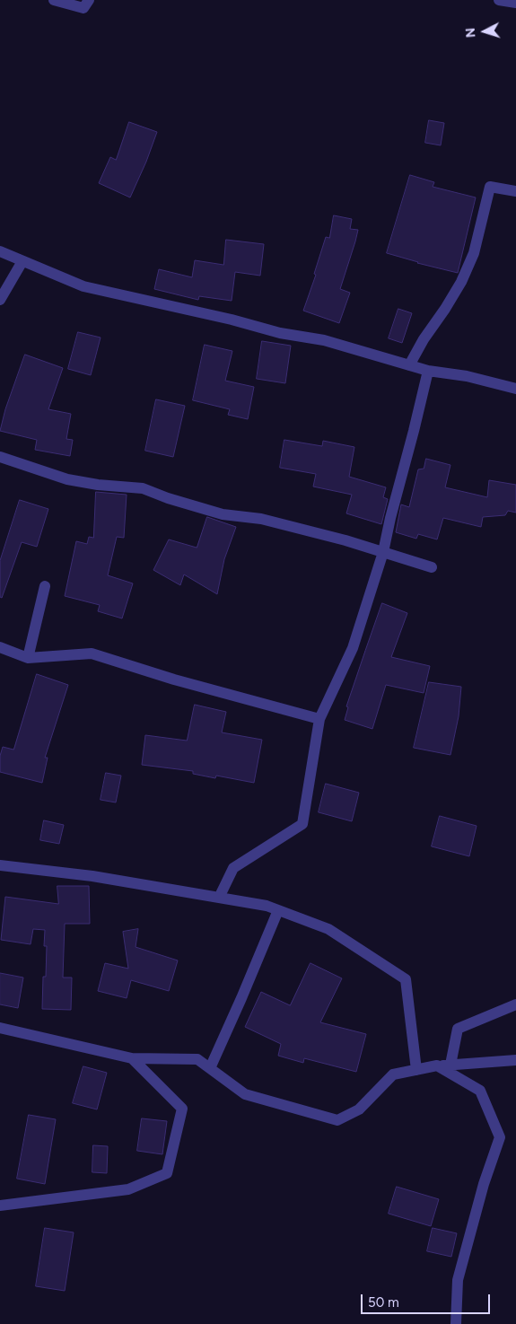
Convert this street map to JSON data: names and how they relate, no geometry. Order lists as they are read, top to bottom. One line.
{"scale_bar":"50 m","north":"left"}
